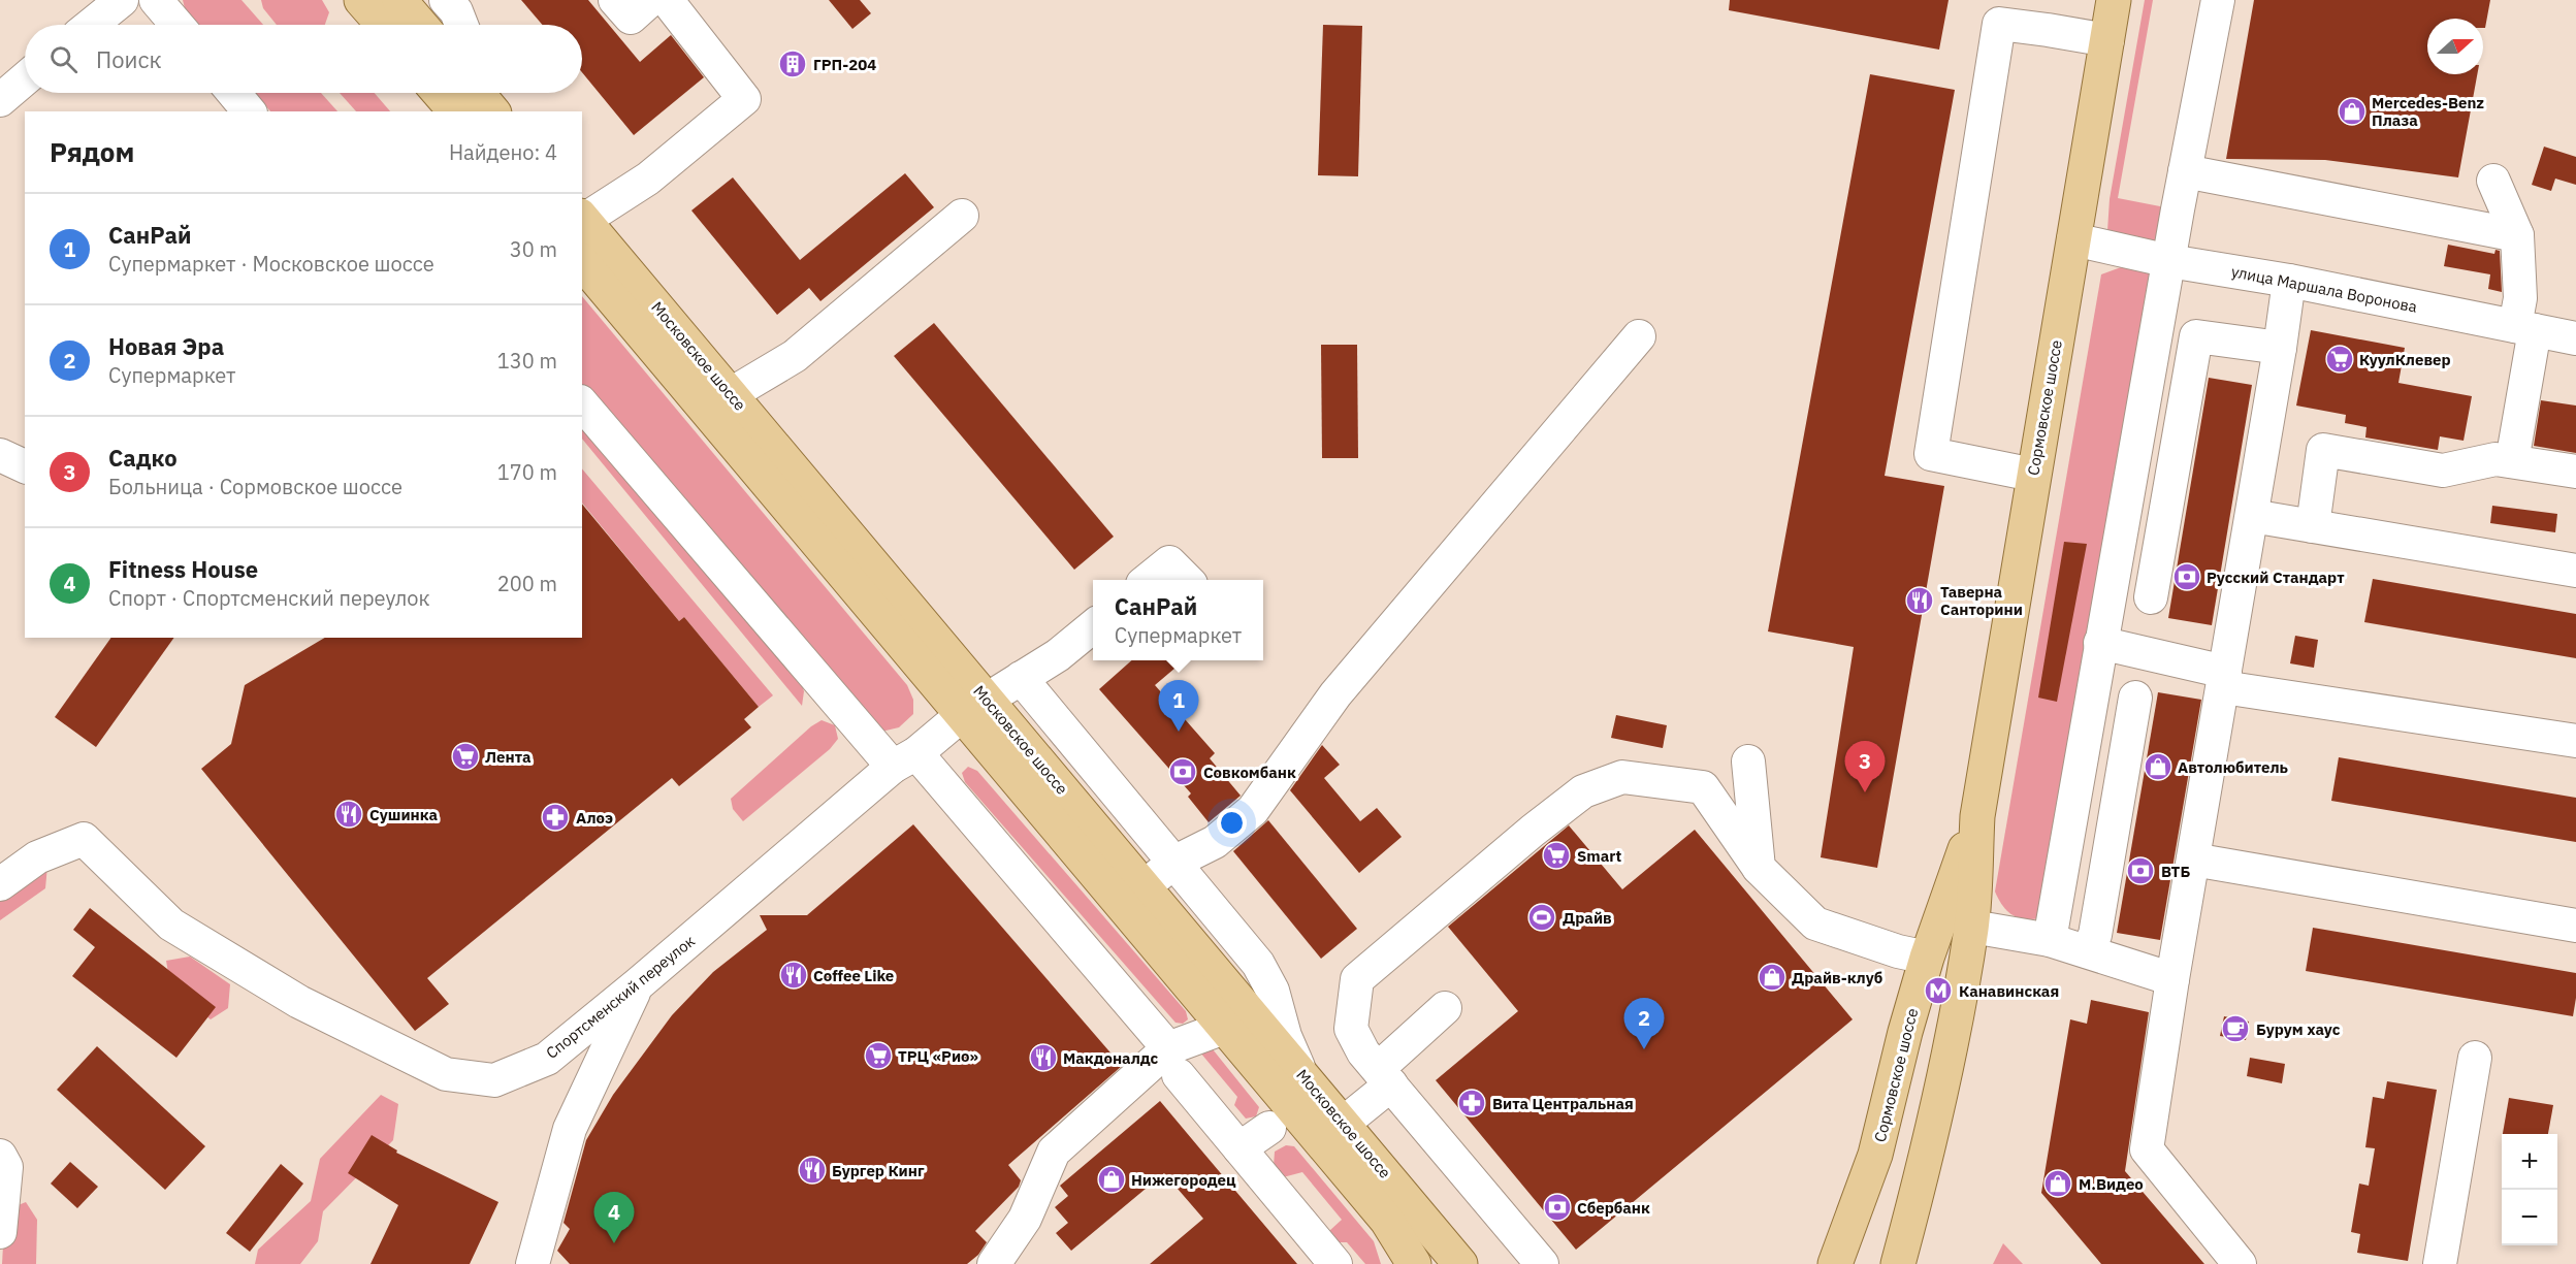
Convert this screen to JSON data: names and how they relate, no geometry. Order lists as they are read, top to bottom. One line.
{"streets":{"main road":["Московское шоссе","Сормовское шоссе"],"street":["улица Маршала Воронова","Спортсменский переулок"]},"crossings":[["улица Маршала Воронова","Сормовское шоссе"],["Московское шоссе","Спортсменский переулок"]],"places":{"building":["ГРП-204"],"shop":["Mercedes-Benz Плаза","Автолюбитель","Драйв-клуб","Нижегородец","М.Видео"],"supermarket":["КуулКлевер","Лента","Smart","ТРЦ «Рио»"],"bank":["Русский Стандарт","Совкомбанк","ВТБ","Сбербанк"],"restaurant":["Таверна Санторини","Сушинка","Coffee Like","Макдоналдс","Бургер Кинг"],"pharmacy":["Алоэ","Вита Центральная"],"sports":["Драйв"],"metro station":["Канавинская"],"cafe":["Бурум хаус"]},"north":"right","page":{"search":"Поиск","heading":["Рядом","Найдено: 4"],"list":[{"mark":"1","name":"СанРай","note":"Супермаркет · Московское шоссе","value":"30 m"},{"mark":"2","name":"Новая Эра","note":"Супермаркет","value":"130 m"},{"mark":"3","name":"Садко","note":"Больница · Сормовское шоссе","value":"170 m"},{"mark":"4","name":"Fitness House","note":"Спорт · Спортсменский переулок","value":"200 m"}],"popup":["СанРай","Супермаркет"],"pins":["1","3","2","4"],"map_buttons":["+","−"]}}
